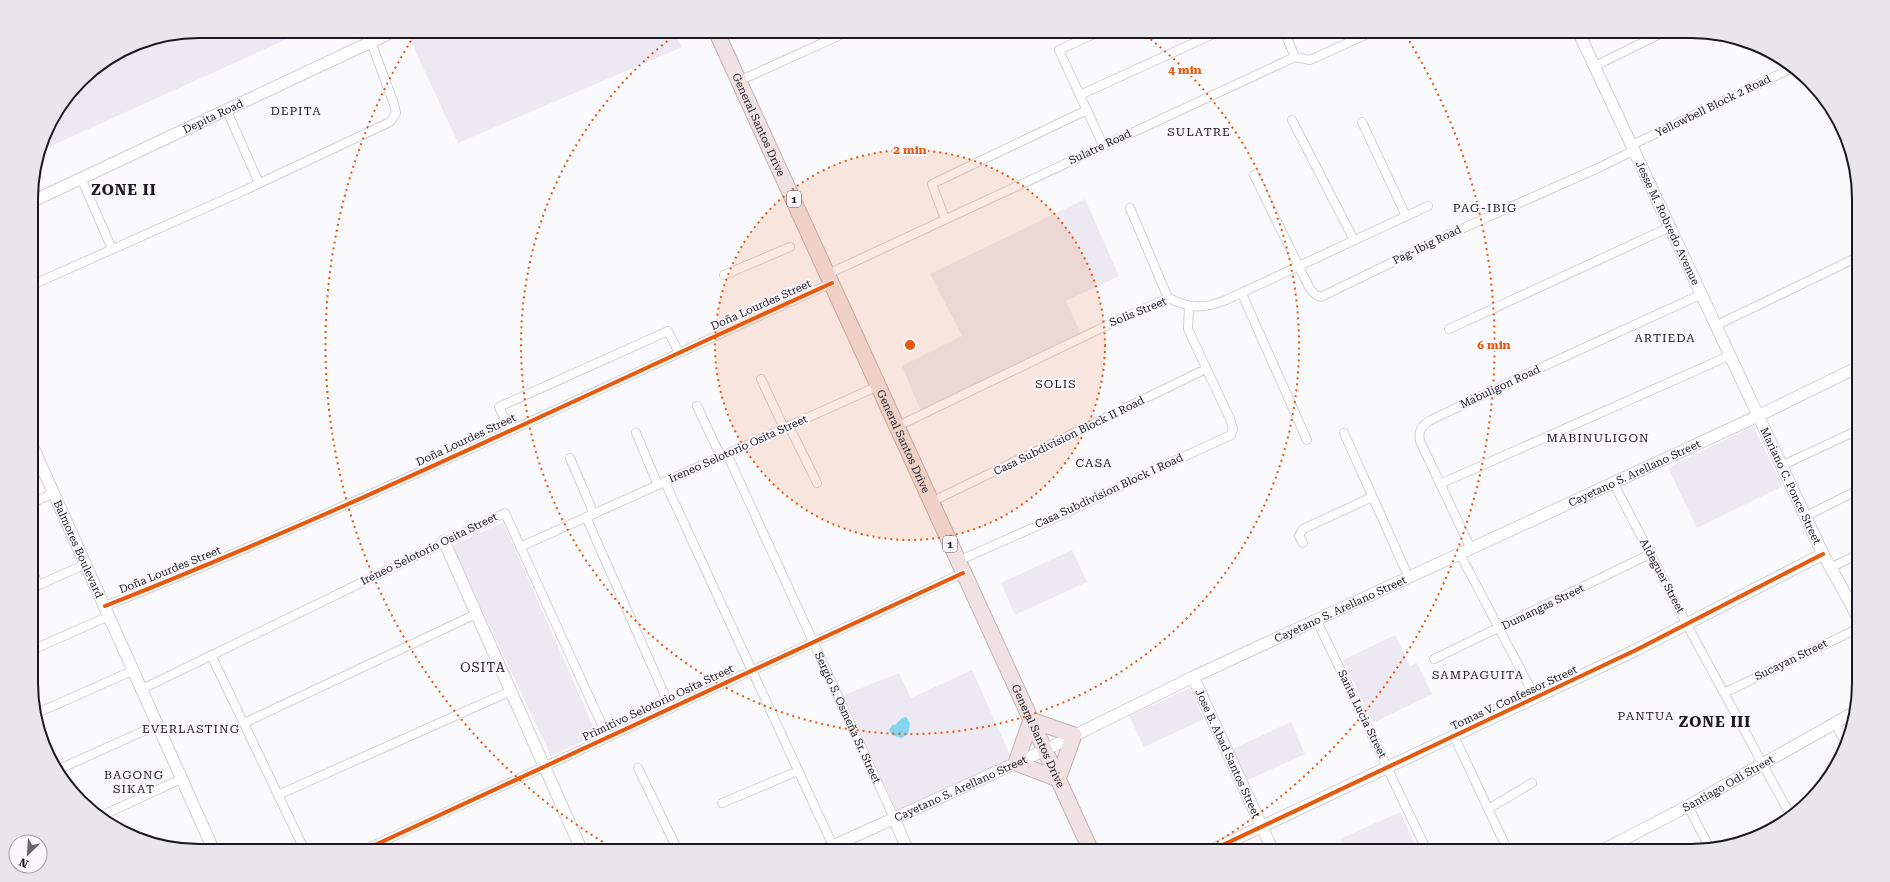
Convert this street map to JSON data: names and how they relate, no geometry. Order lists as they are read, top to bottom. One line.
{"streets":{"highway":["General Santos Drive","1"],"street":["Yellowbell Block 2 Road","Depita Road","Sulatre Road","Jesse M. Robredo Avenue","Pag-Ibig Road","Doña Lourdes Street","Solis Street","Mabuligon Road","Casa Subdivision Block II Road","Ireneo Selotorio Osita Street","Cayetano S. Arellano Street","Mariano C. Ponce Street","Casa Subdivision Block I Road","Balmores Boulevard","Aldeguer Street","Dumangas Street","Sucayan Street","Tomas V. Confessor Street","Primitivo Selotorio Osita Street","Santa Lucia Street","Sergio S. Osmeña Sr. Street","Jose B. Abad Santos Street","Santiago Odi Street"]},"crossings":[["Yellowbell Block 2 Road","Jesse M. Robredo Avenue"],["Yellowbell Block 2 Road","Pag-Ibig Road"],["General Santos Drive","Sulatre Road"],["General Santos Drive","Doña Lourdes Street"],["General Santos Drive","Solis Street"],["General Santos Drive","Casa Subdivision Block II Road"],["General Santos Drive","Ireneo Selotorio Osita Street"],["General Santos Drive","Cayetano S. Arellano Street"],["General Santos Drive","Casa Subdivision Block I Road"],["General Santos Drive","Primitivo Selotorio Osita Street"],["Sulatre Road","Doña Lourdes Street"],["Jesse M. Robredo Avenue","Pag-Ibig Road"],["Jesse M. Robredo Avenue","Mabuligon Road"],["Jesse M. Robredo Avenue","Cayetano S. Arellano Street"],["Jesse M. Robredo Avenue","Mariano C. Ponce Street"],["Pag-Ibig Road","Solis Street"],["Doña Lourdes Street","Balmores Boulevard"],["Mabuligon Road","Cayetano S. Arellano Street"],["Casa Subdivision Block II Road","Casa Subdivision Block I Road"],["Ireneo Selotorio Osita Street","Balmores Boulevard"],["Ireneo Selotorio Osita Street","Sergio S. Osmeña Sr. Street"],["Cayetano S. Arellano Street","Mariano C. Ponce Street"],["Cayetano S. Arellano Street","Aldeguer Street"],["Cayetano S. Arellano Street","Santa Lucia Street"],["Cayetano S. Arellano Street","Sergio S. Osmeña Sr. Street"],["Cayetano S. Arellano Street","Jose B. Abad Santos Street"],["Mariano C. Ponce Street","Tomas V. Confessor Street"],["Casa Subdivision Block I Road","Primitivo Selotorio Osita Street"],["Aldeguer Street","Dumangas Street"],["Aldeguer Street","Sucayan Street"],["Aldeguer Street","Tomas V. Confessor Street"],["Aldeguer Street","Santiago Odi Street"],["Tomas V. Confessor Street","Santa Lucia Street"],["Tomas V. Confessor Street","Jose B. Abad Santos Street"],["Primitivo Selotorio Osita Street","Sergio S. Osmeña Sr. Street"]],"districts":["DEPITA","SULATRE","ZONE II","PAG-IBIG","ARTIEDA","SOLIS","MABINULIGON","CASA","OSITA","SAMPAGUITA","PANTUA","ZONE III","EVERLASTING","BAGONG SIKAT"],"north":"bottom left","rings":["4 min","2 min","6 min"]}
